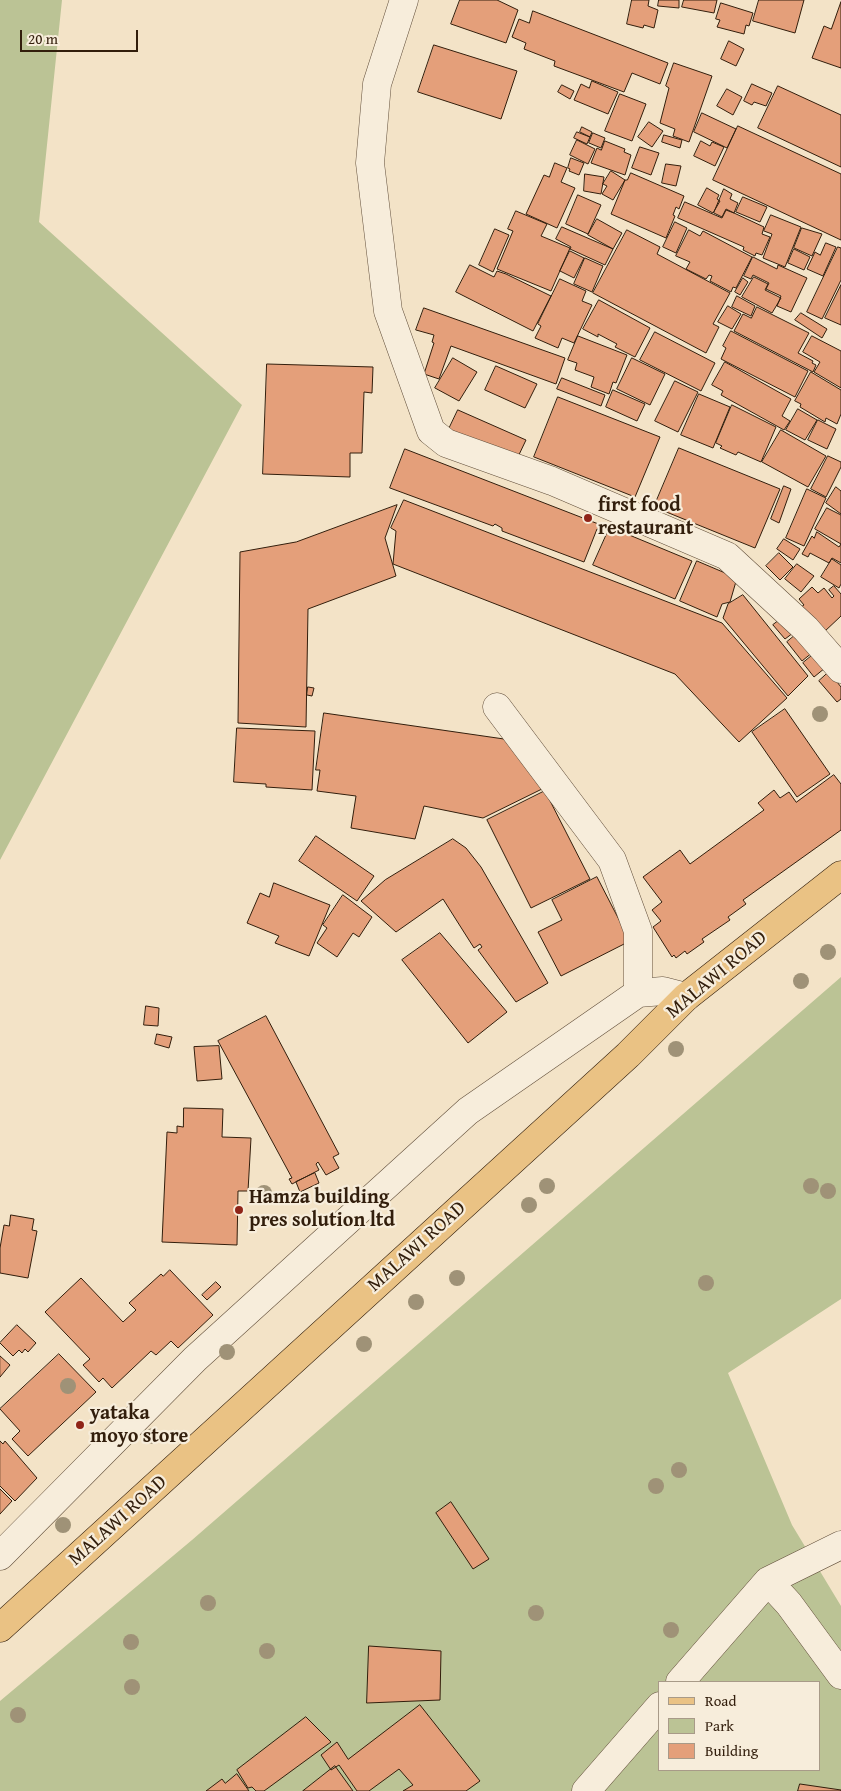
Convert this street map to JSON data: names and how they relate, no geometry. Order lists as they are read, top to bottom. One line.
{"streets":{"main road":["MALAWI ROAD"]},"places":["first food restaurant","Hamza building pres solution ltd","yataka moyo store"],"legend":["Road","Park","Building"],"scale_bar":"20 m"}
